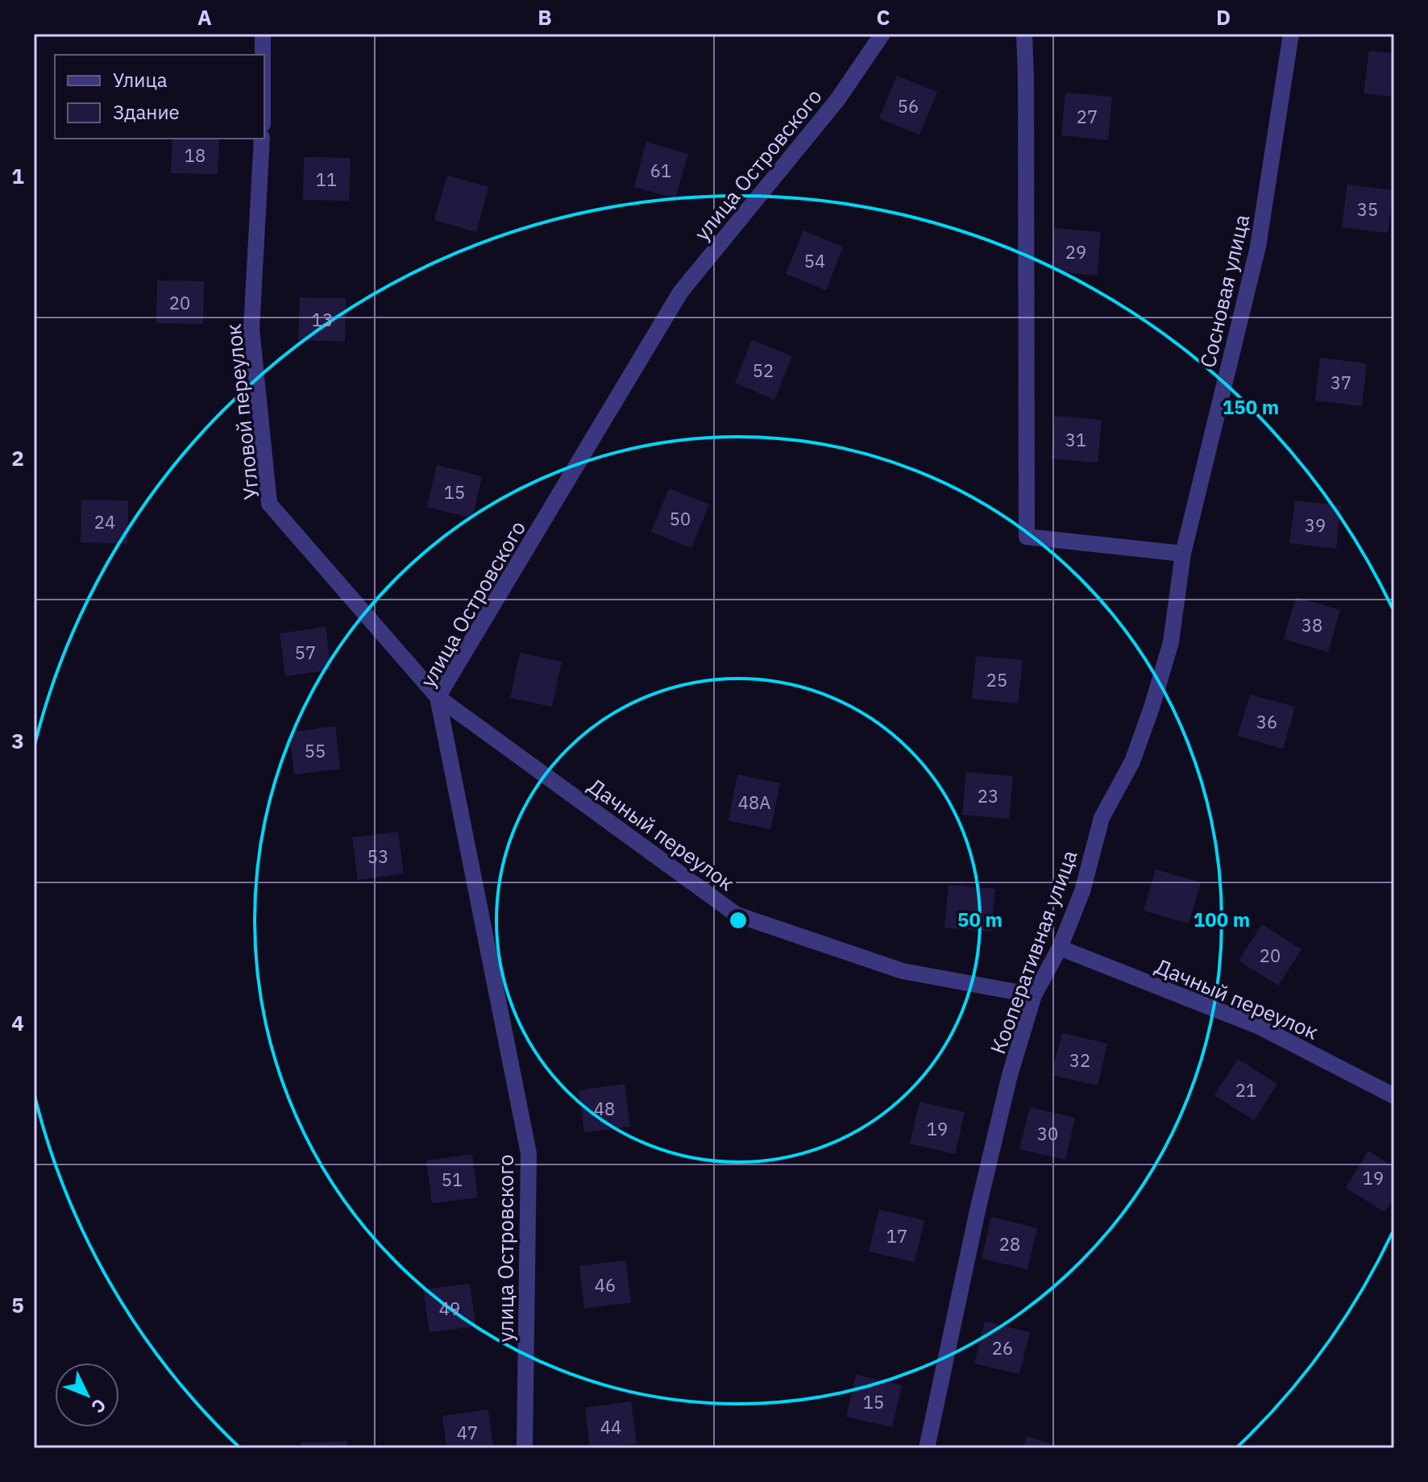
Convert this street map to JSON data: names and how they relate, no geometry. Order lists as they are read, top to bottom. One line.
{"streets":{"street":["улица Островского","Сосновая улица","Угловой переулок","Дачный переулок","Кооперативная улица"]},"crossings":[["улица Островского","Угловой переулок"],["улица Островского","Дачный переулок"],["Сосновая улица","Кооперативная улица"],["Угловой переулок","Дачный переулок"],["Дачный переулок","Кооперативная улица"]],"house_numbers":["56","27","18","61","11","35","29","54","20","13","52","37","31","15","50","24","39","38","57","25","36","55","23","48А","53","20","32","21","48","19","30","19","51","17","28","46","49","26","15","44","47"],"legend":["Улица","Здание"],"north":"bottom right","grid":{"columns":["A","B","C","D"],"rows":["1","2","3","4","5"]},"rings":["150 m","50 m","100 m"]}
